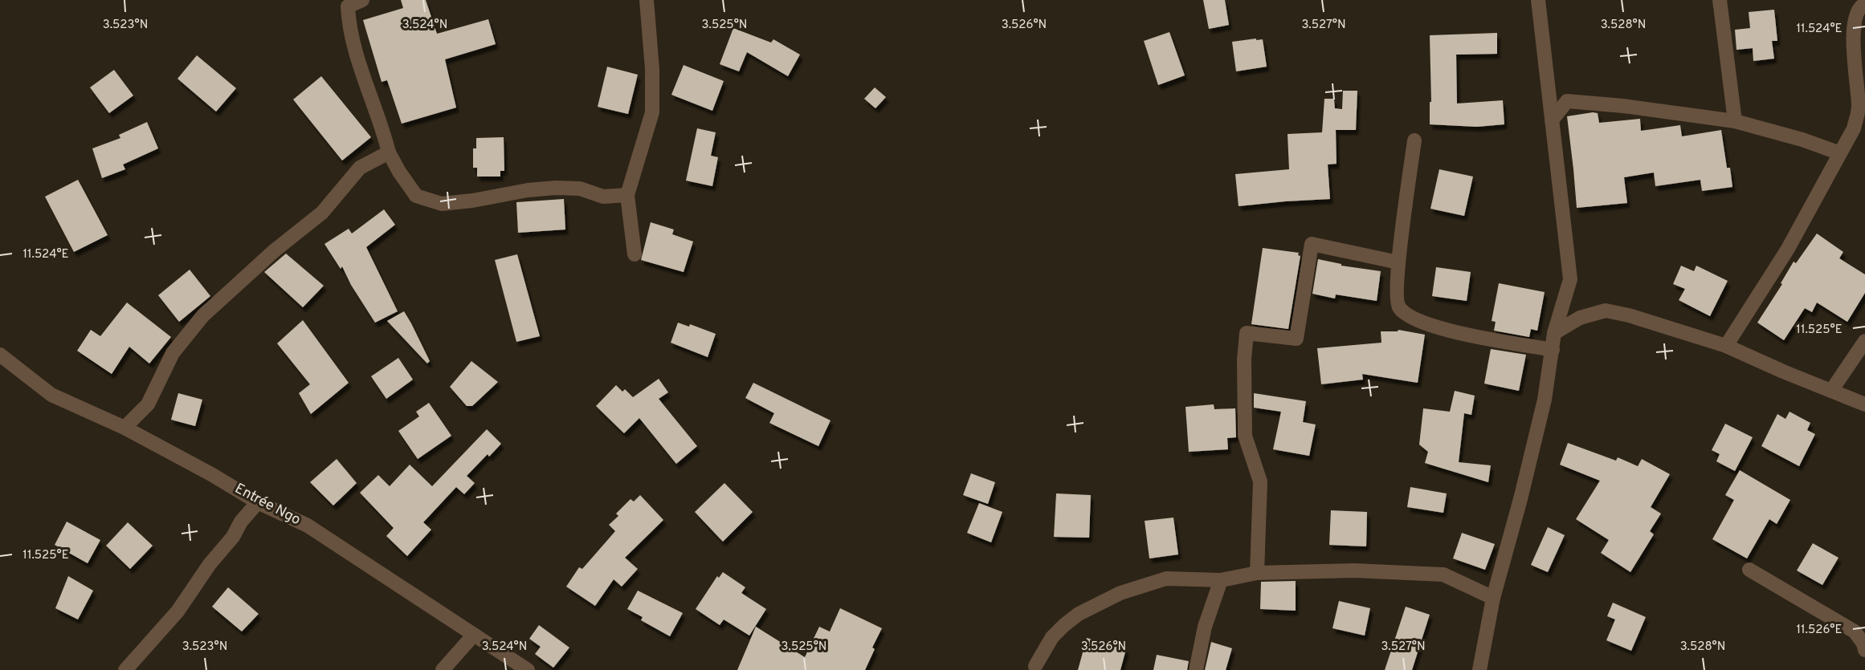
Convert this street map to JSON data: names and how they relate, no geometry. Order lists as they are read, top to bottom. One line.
{"streets":{"street":["Entrée Ngo"]},"coordinates":["3.523°N","3.524°N","3.525°N","3.526°N","3.527°N","3.528°N","11.524°E","11.525°E","11.526°E"]}
